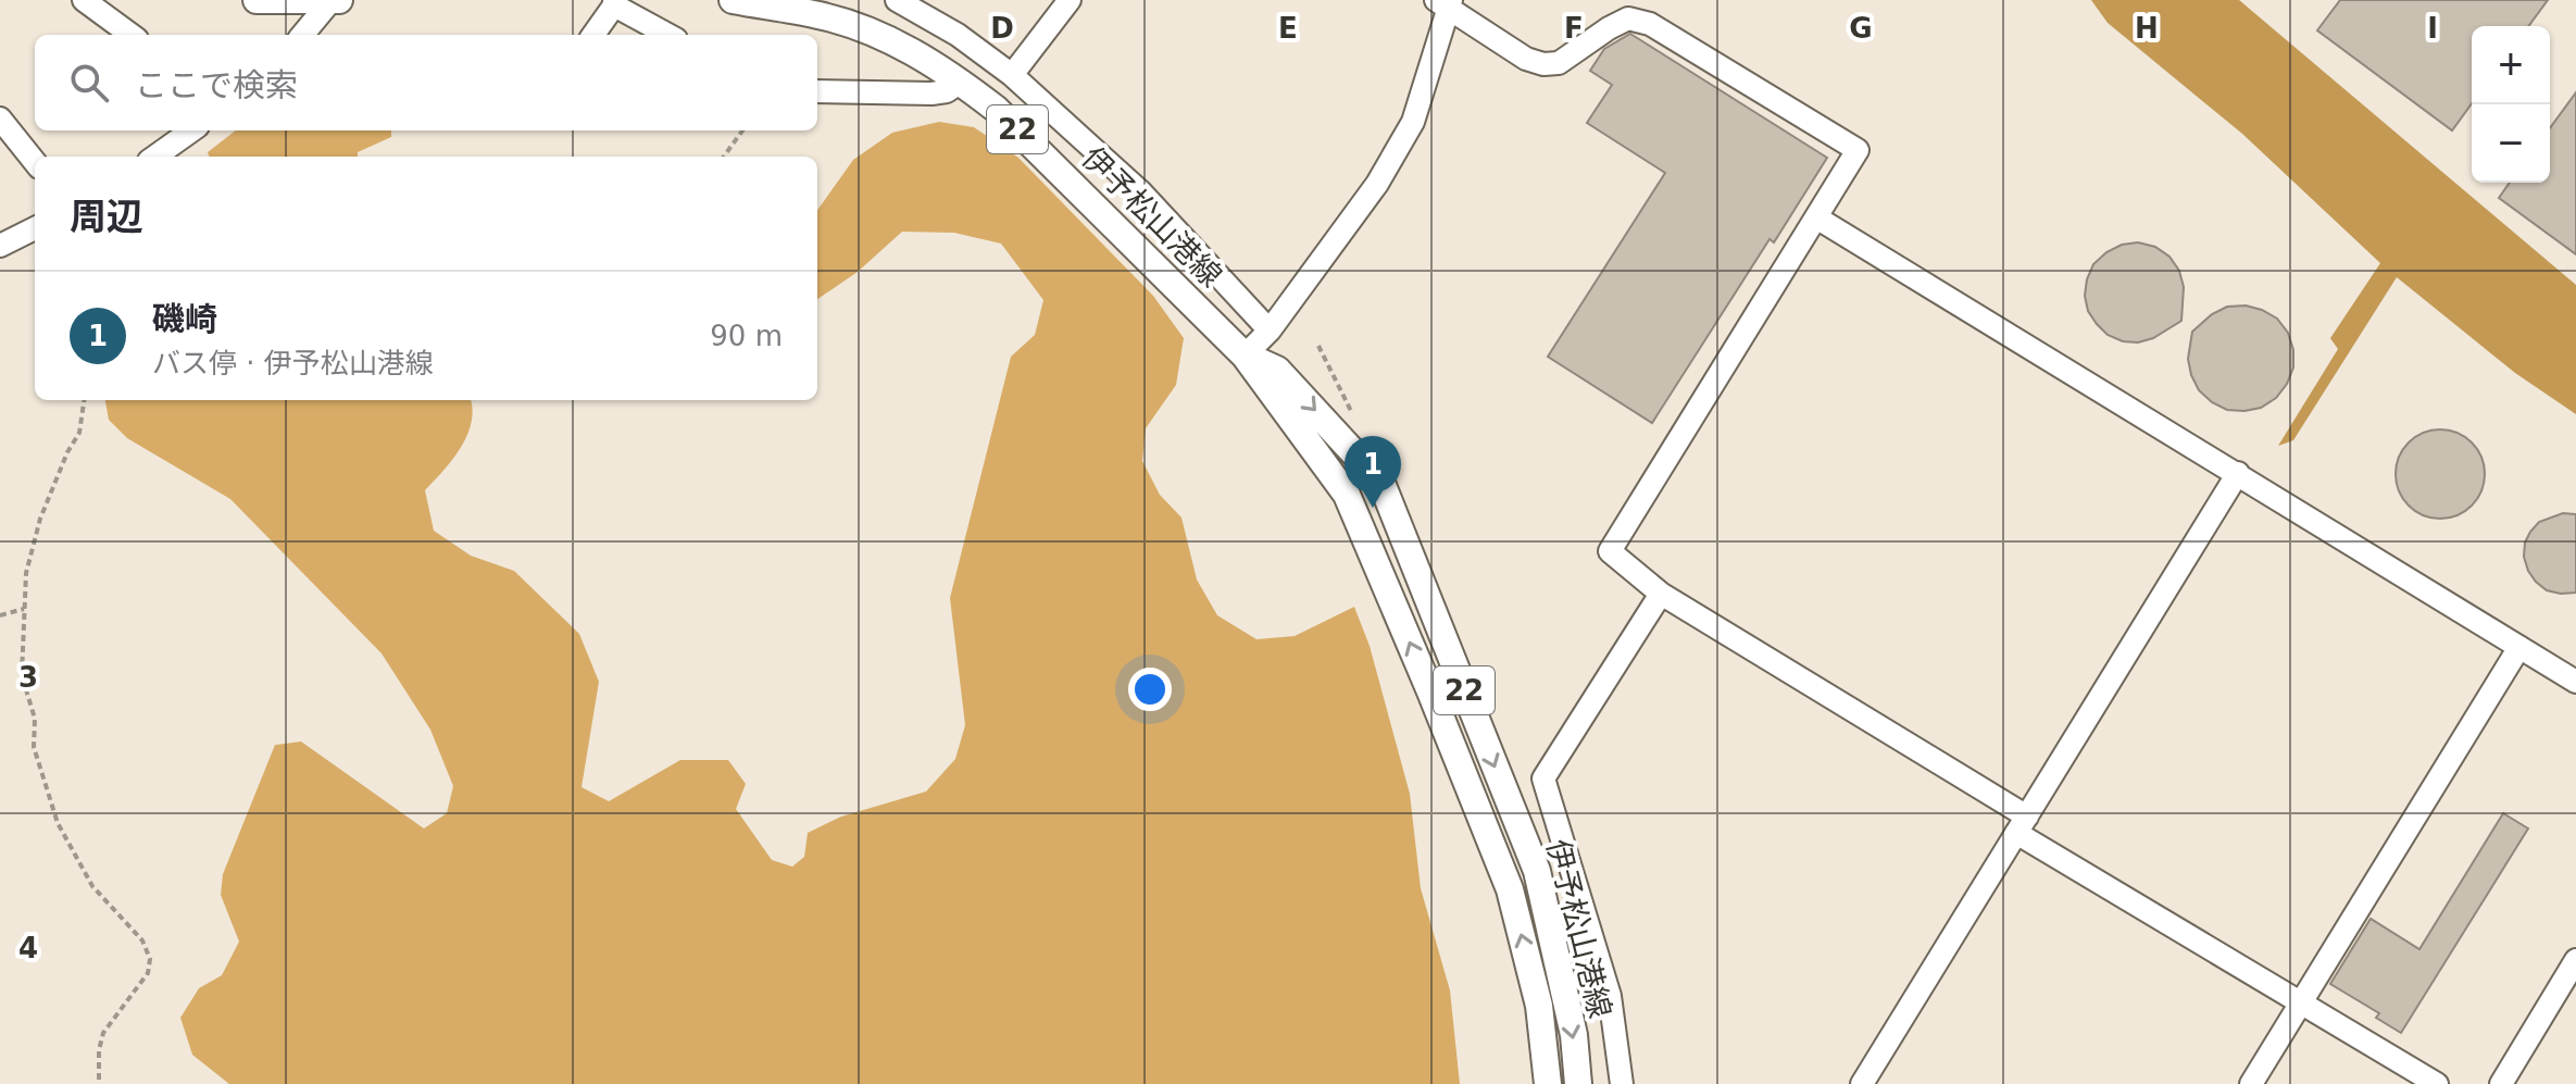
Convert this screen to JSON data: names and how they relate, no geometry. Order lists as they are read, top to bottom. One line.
{"streets":{"main road":["22","伊予松山港線"]},"page":{"map_buttons":["+","−"],"search":"ここで検索","heading":"周辺","list":[{"mark":"1","name":"磯崎","note":"バス停 · 伊予松山港線","value":"90 m"}],"pins":"1"},"grid":{"columns":["D","E","F","G","H","I"],"rows":["3","4"]}}
